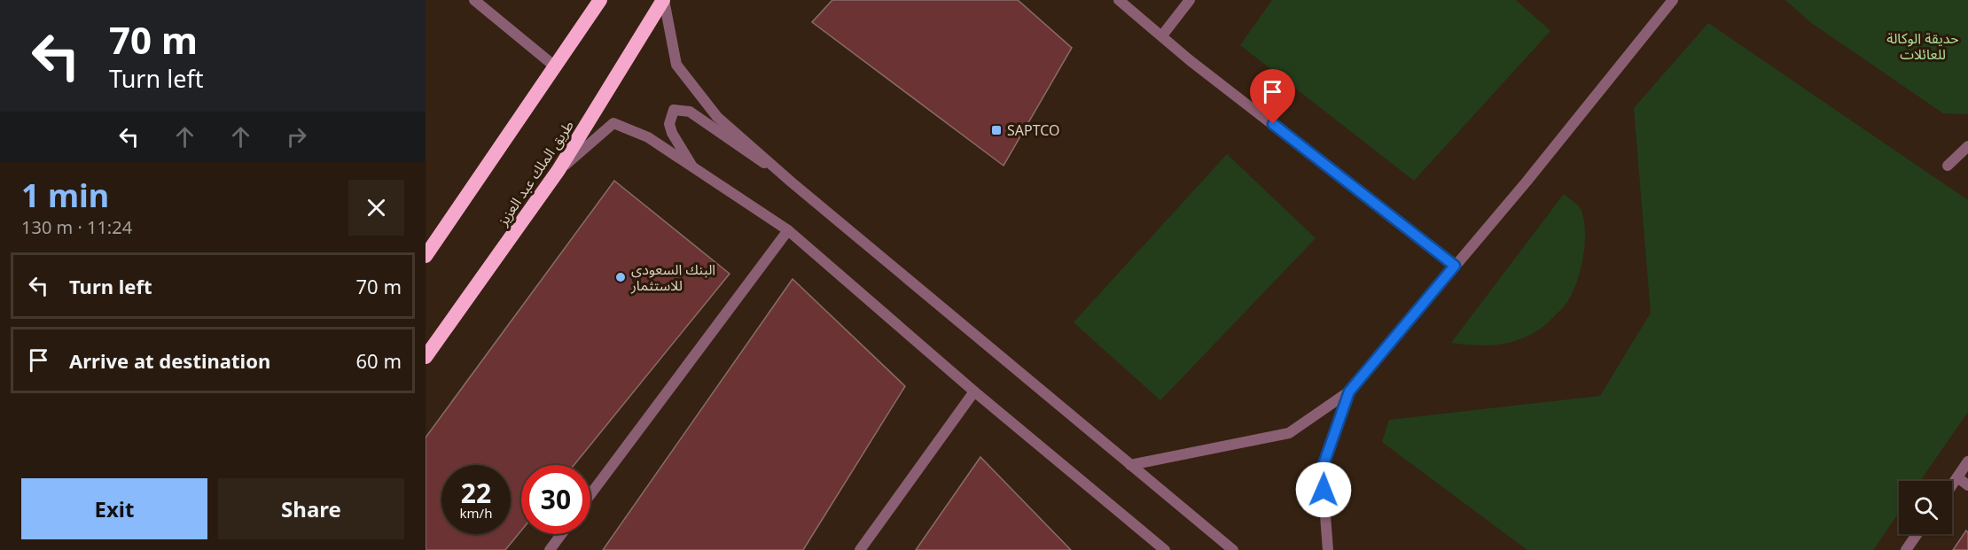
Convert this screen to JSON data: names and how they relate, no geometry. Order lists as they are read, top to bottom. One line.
{"streets":{"highway":["طريق الملك عبد العزيز"]},"parks":["حديقة الوكالة للعائلات"],"places":{"transit":["SAPTCO"],"other":["البنك السعودي للاستثمار"]},"page":{"turn":["70 m","Turn left"],"heading":["1 min","130 m · 11:24"],"list":[{"name":"Turn left","value":"70 m"},{"name":"Arrive at destination","value":"60 m"}],"speed":"22 km/h","limit":"30","buttons":["Exit","Share"]}}
